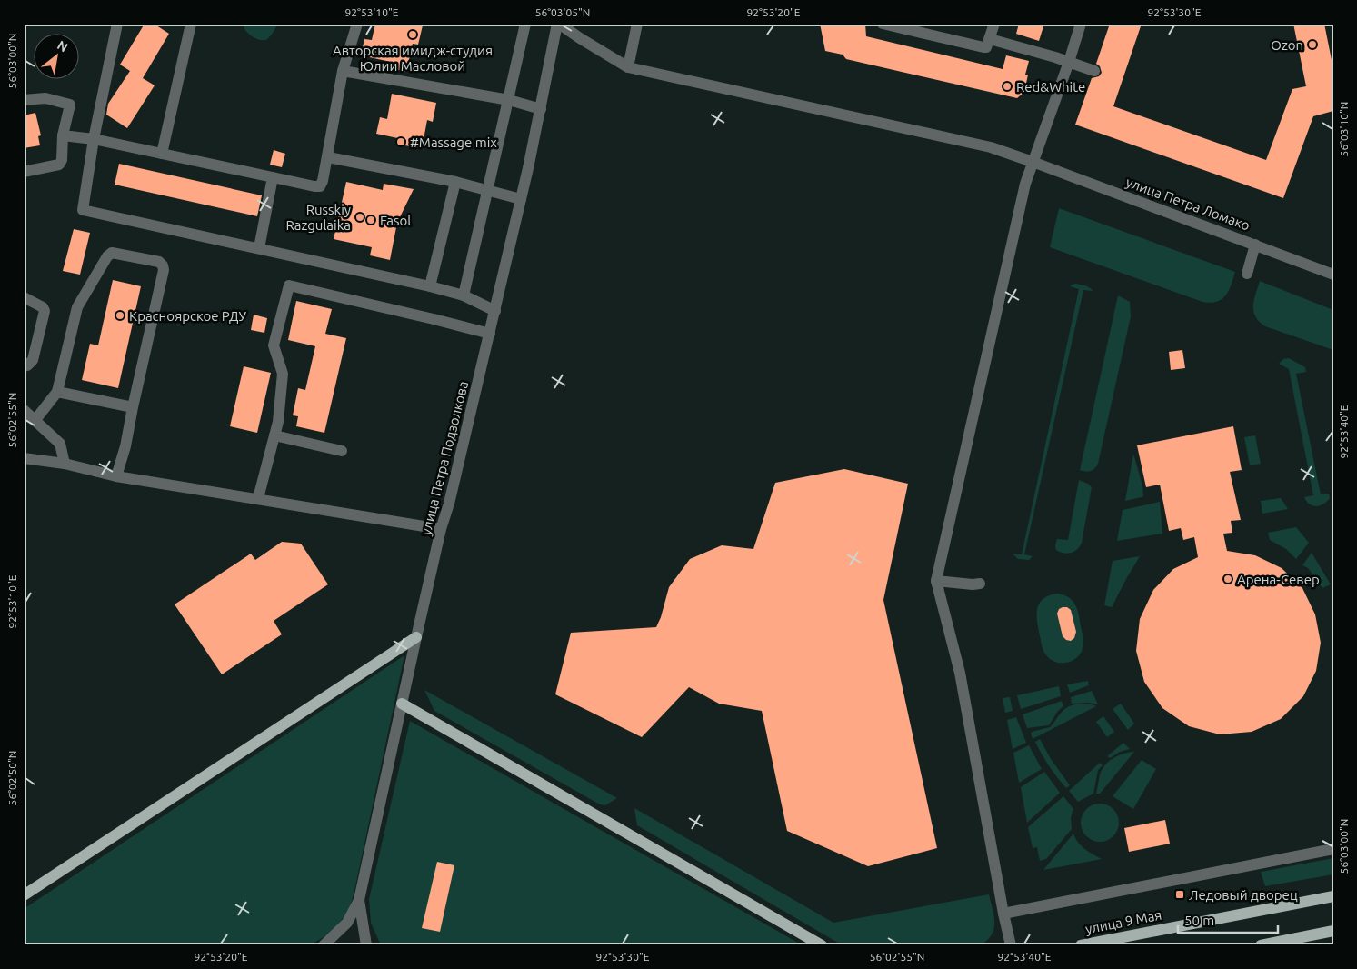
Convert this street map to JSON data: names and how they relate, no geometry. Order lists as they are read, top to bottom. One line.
{"streets":{"main road":["улица 9 Мая"],"street":["улица Петра Ломако","улица Петра Подзолкова"]},"crossings":[["улица Петра Ломако","улица Петра Подзолкова"]],"places":{"other":["Авторская имидж-студия Юлии Масловой","Ozon","Red&White","#Massage mix","Russkiy Razgulaika","Fasol","Красноярское РДУ","Арена-Север"],"transit":["Ледовый дворец"]},"scale_bar":"50 m","north":"top right","coordinates":["92°53'10\"E","56°03'05\"N","92°53'20\"E","92°53'30\"E","56°03'00\"N","56°03'10\"N","56°02'55\"N","92°53'40\"E","56°02'50\"N"]}
